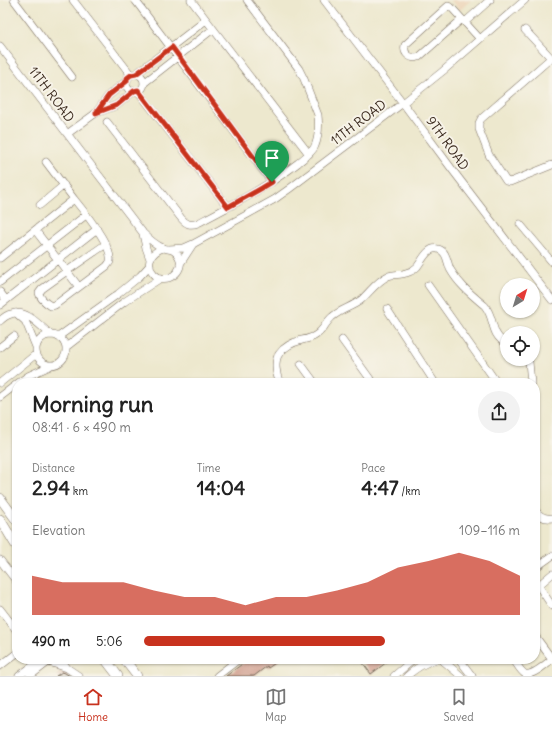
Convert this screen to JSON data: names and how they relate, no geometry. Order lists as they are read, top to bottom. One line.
{"streets":{"street":["11TH ROAD","9TH ROAD"]},"crossings":[["11TH ROAD","9TH ROAD"]],"north":"top right","page":{"heading":["Morning run","08:41 · 6 × 490 m"],"stats":[["Distance","2.94 km"],["Time","14:04"],["Pace","4:47 /km"]],"chart":["Elevation","109–116 m"],"list":[{"name":"490 m","note":"5:06"}],"tabs":["Home","Map","Saved"]}}
